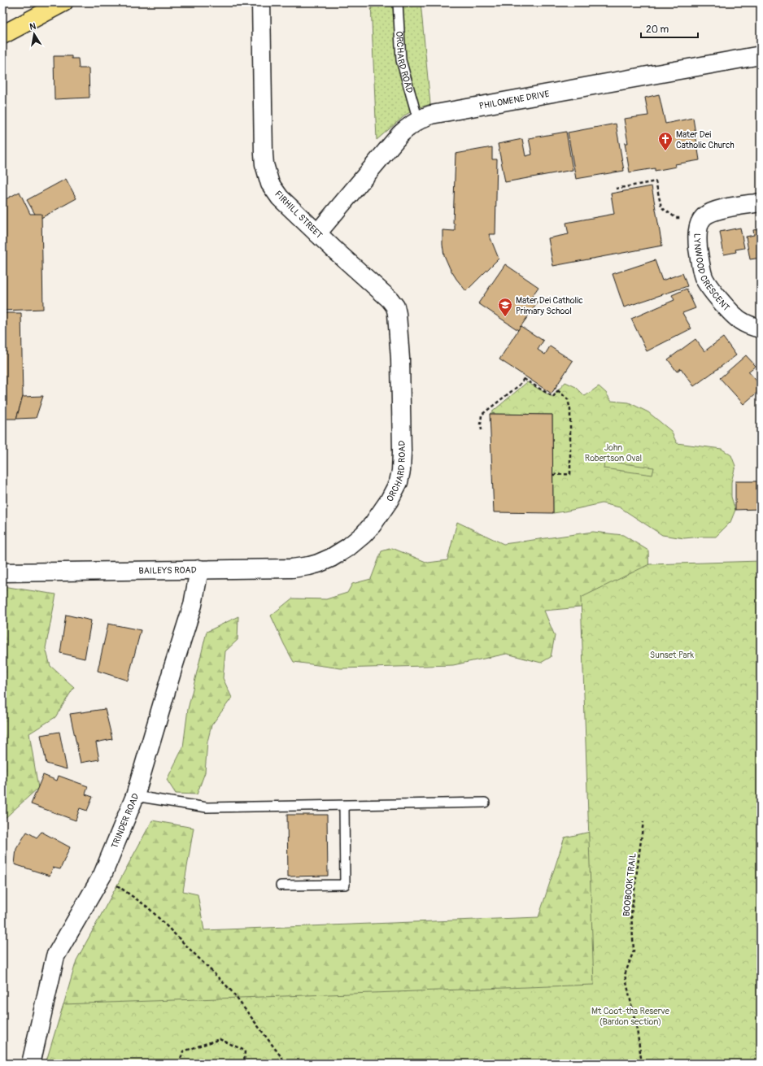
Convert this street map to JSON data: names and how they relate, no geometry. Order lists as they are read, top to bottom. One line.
{"streets":{"street":["ORCHARD ROAD","PHILOMENE DRIVE","FIRHILL STREET","LYNWOOD CRESCENT","BAILEYS ROAD","TRINDER ROAD"],"path":["BOOBOOK TRAIL"]},"crossings":[["ORCHARD ROAD","PHILOMENE DRIVE"],["ORCHARD ROAD","FIRHILL STREET"],["ORCHARD ROAD","BAILEYS ROAD"],["PHILOMENE DRIVE","FIRHILL STREET"],["BAILEYS ROAD","TRINDER ROAD"]],"parks":["John Robertson Oval","Sunset Park","Mt Coot-tha Reserve (Bardon section)"],"places":{"church":["Mater Dei Catholic Church"],"school or university":["Mater Dei Catholic Primary School"]},"scale_bar":"20 m","north":"top"}
